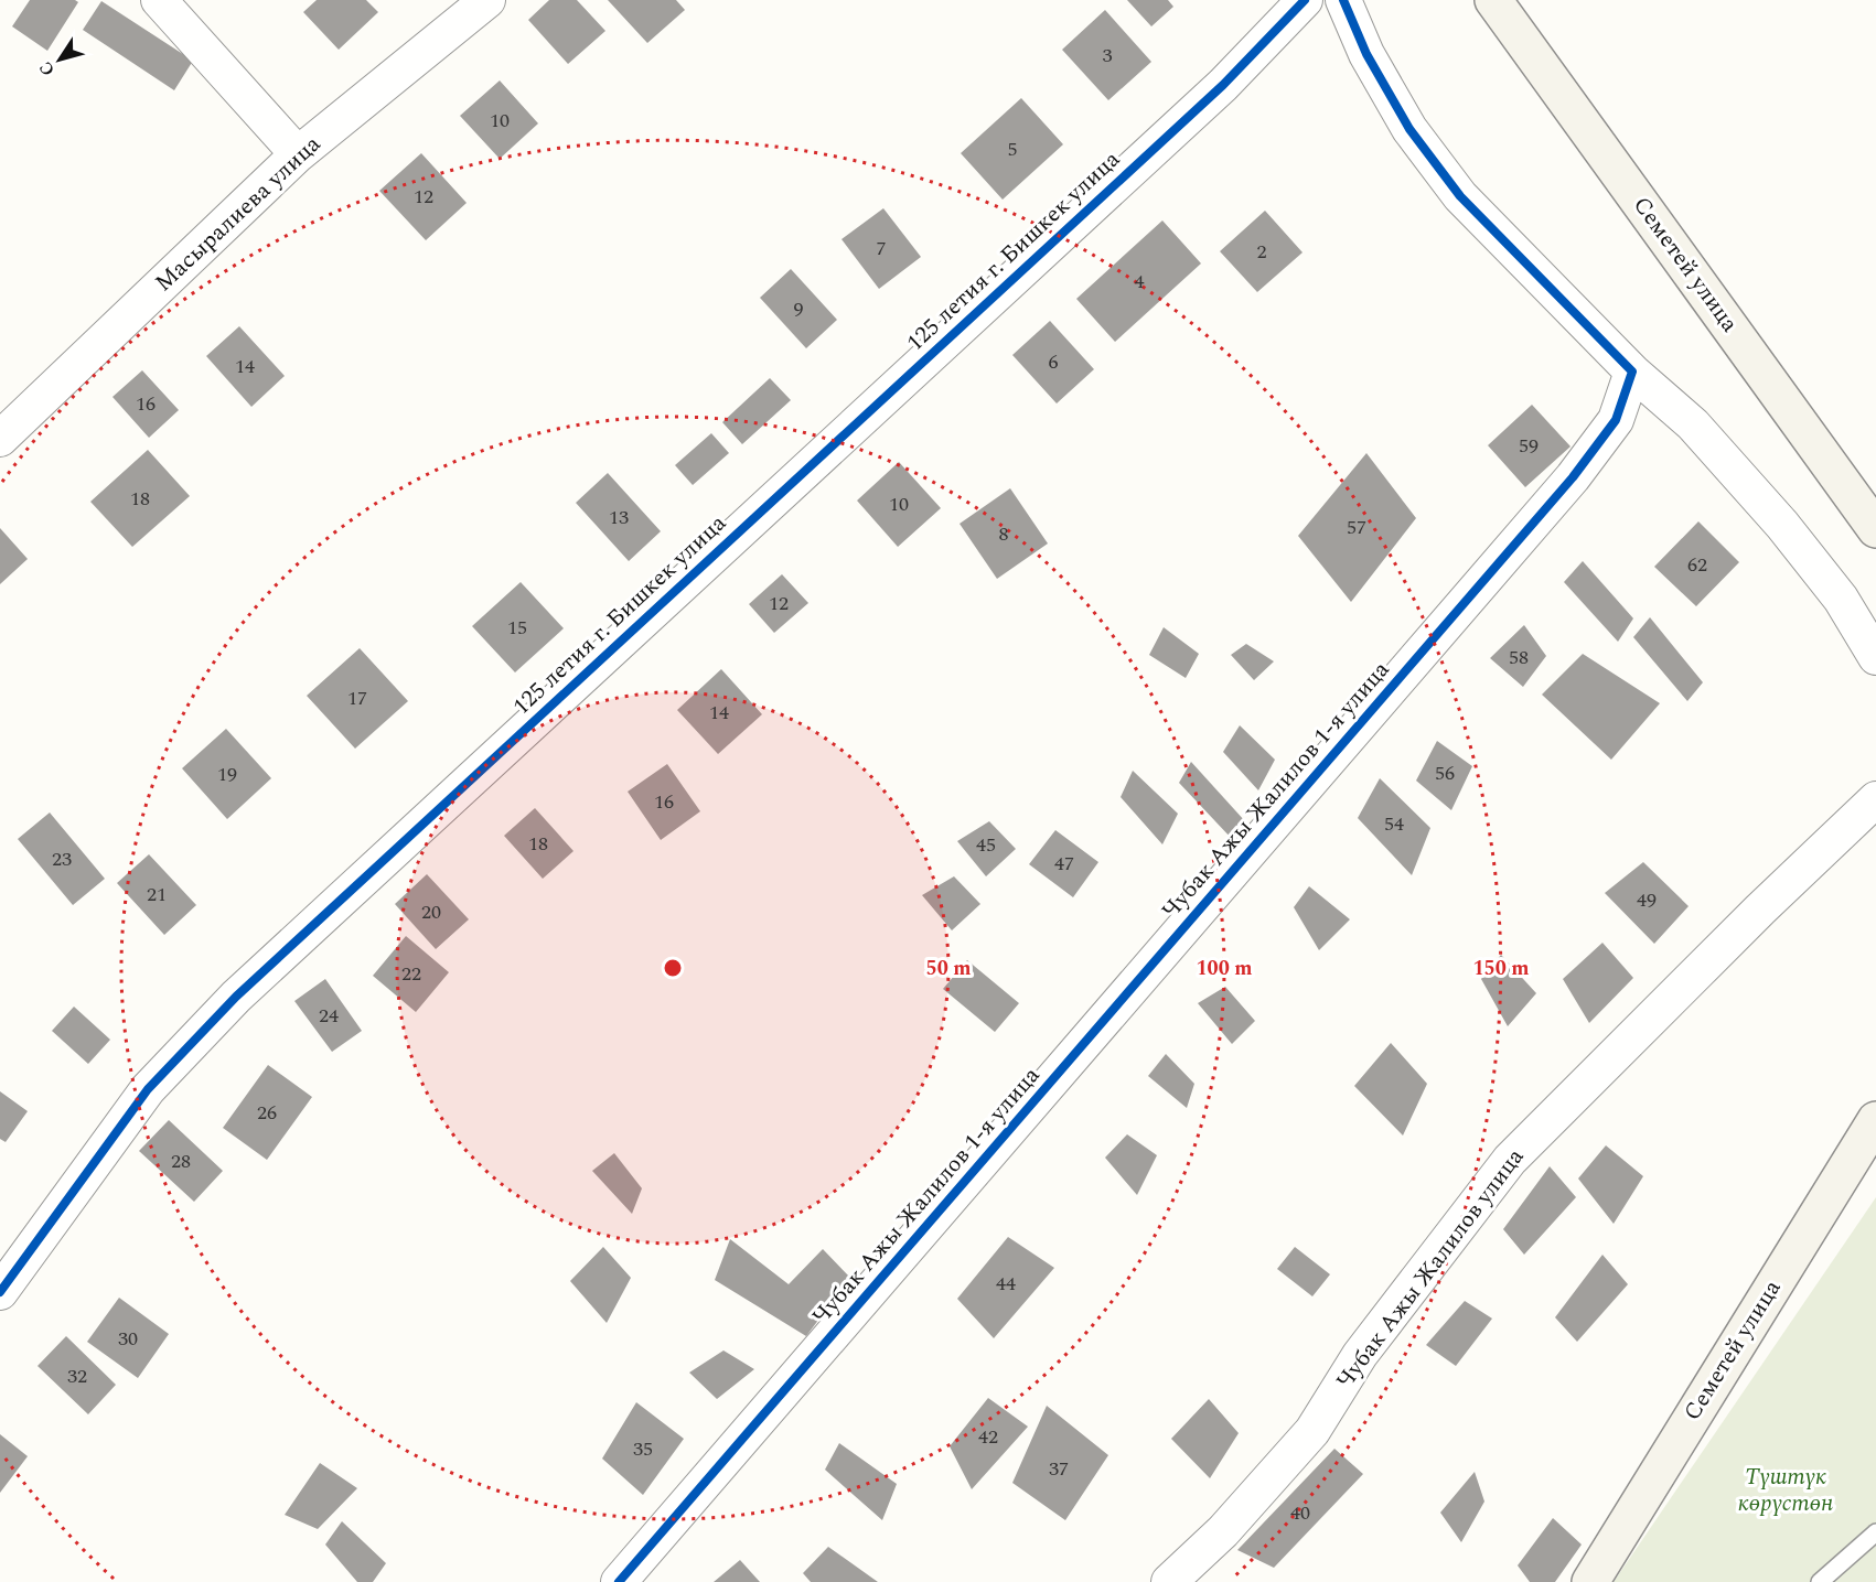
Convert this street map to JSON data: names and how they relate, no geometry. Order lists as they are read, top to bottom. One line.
{"streets":{"street":["Масыралиева улица","125 летия г. Бишкек улица","Семетей улица","Чубак Ажы Жалилов 1-я улица","Чубак Ажы Жалилов улица"]},"parks":["Түштүк көрүстөн"],"house_numbers":["3","10","5","12","7","2","4","9","6","14","16","59","18","10","13","57","8","62","12","15","58","17","14","56","19","16","54","18","45","23","47","21","49","20","22","24","26","28","44","30","32","42","35","37","40"],"north":"bottom left","rings":["50 m","100 m","150 m"]}
